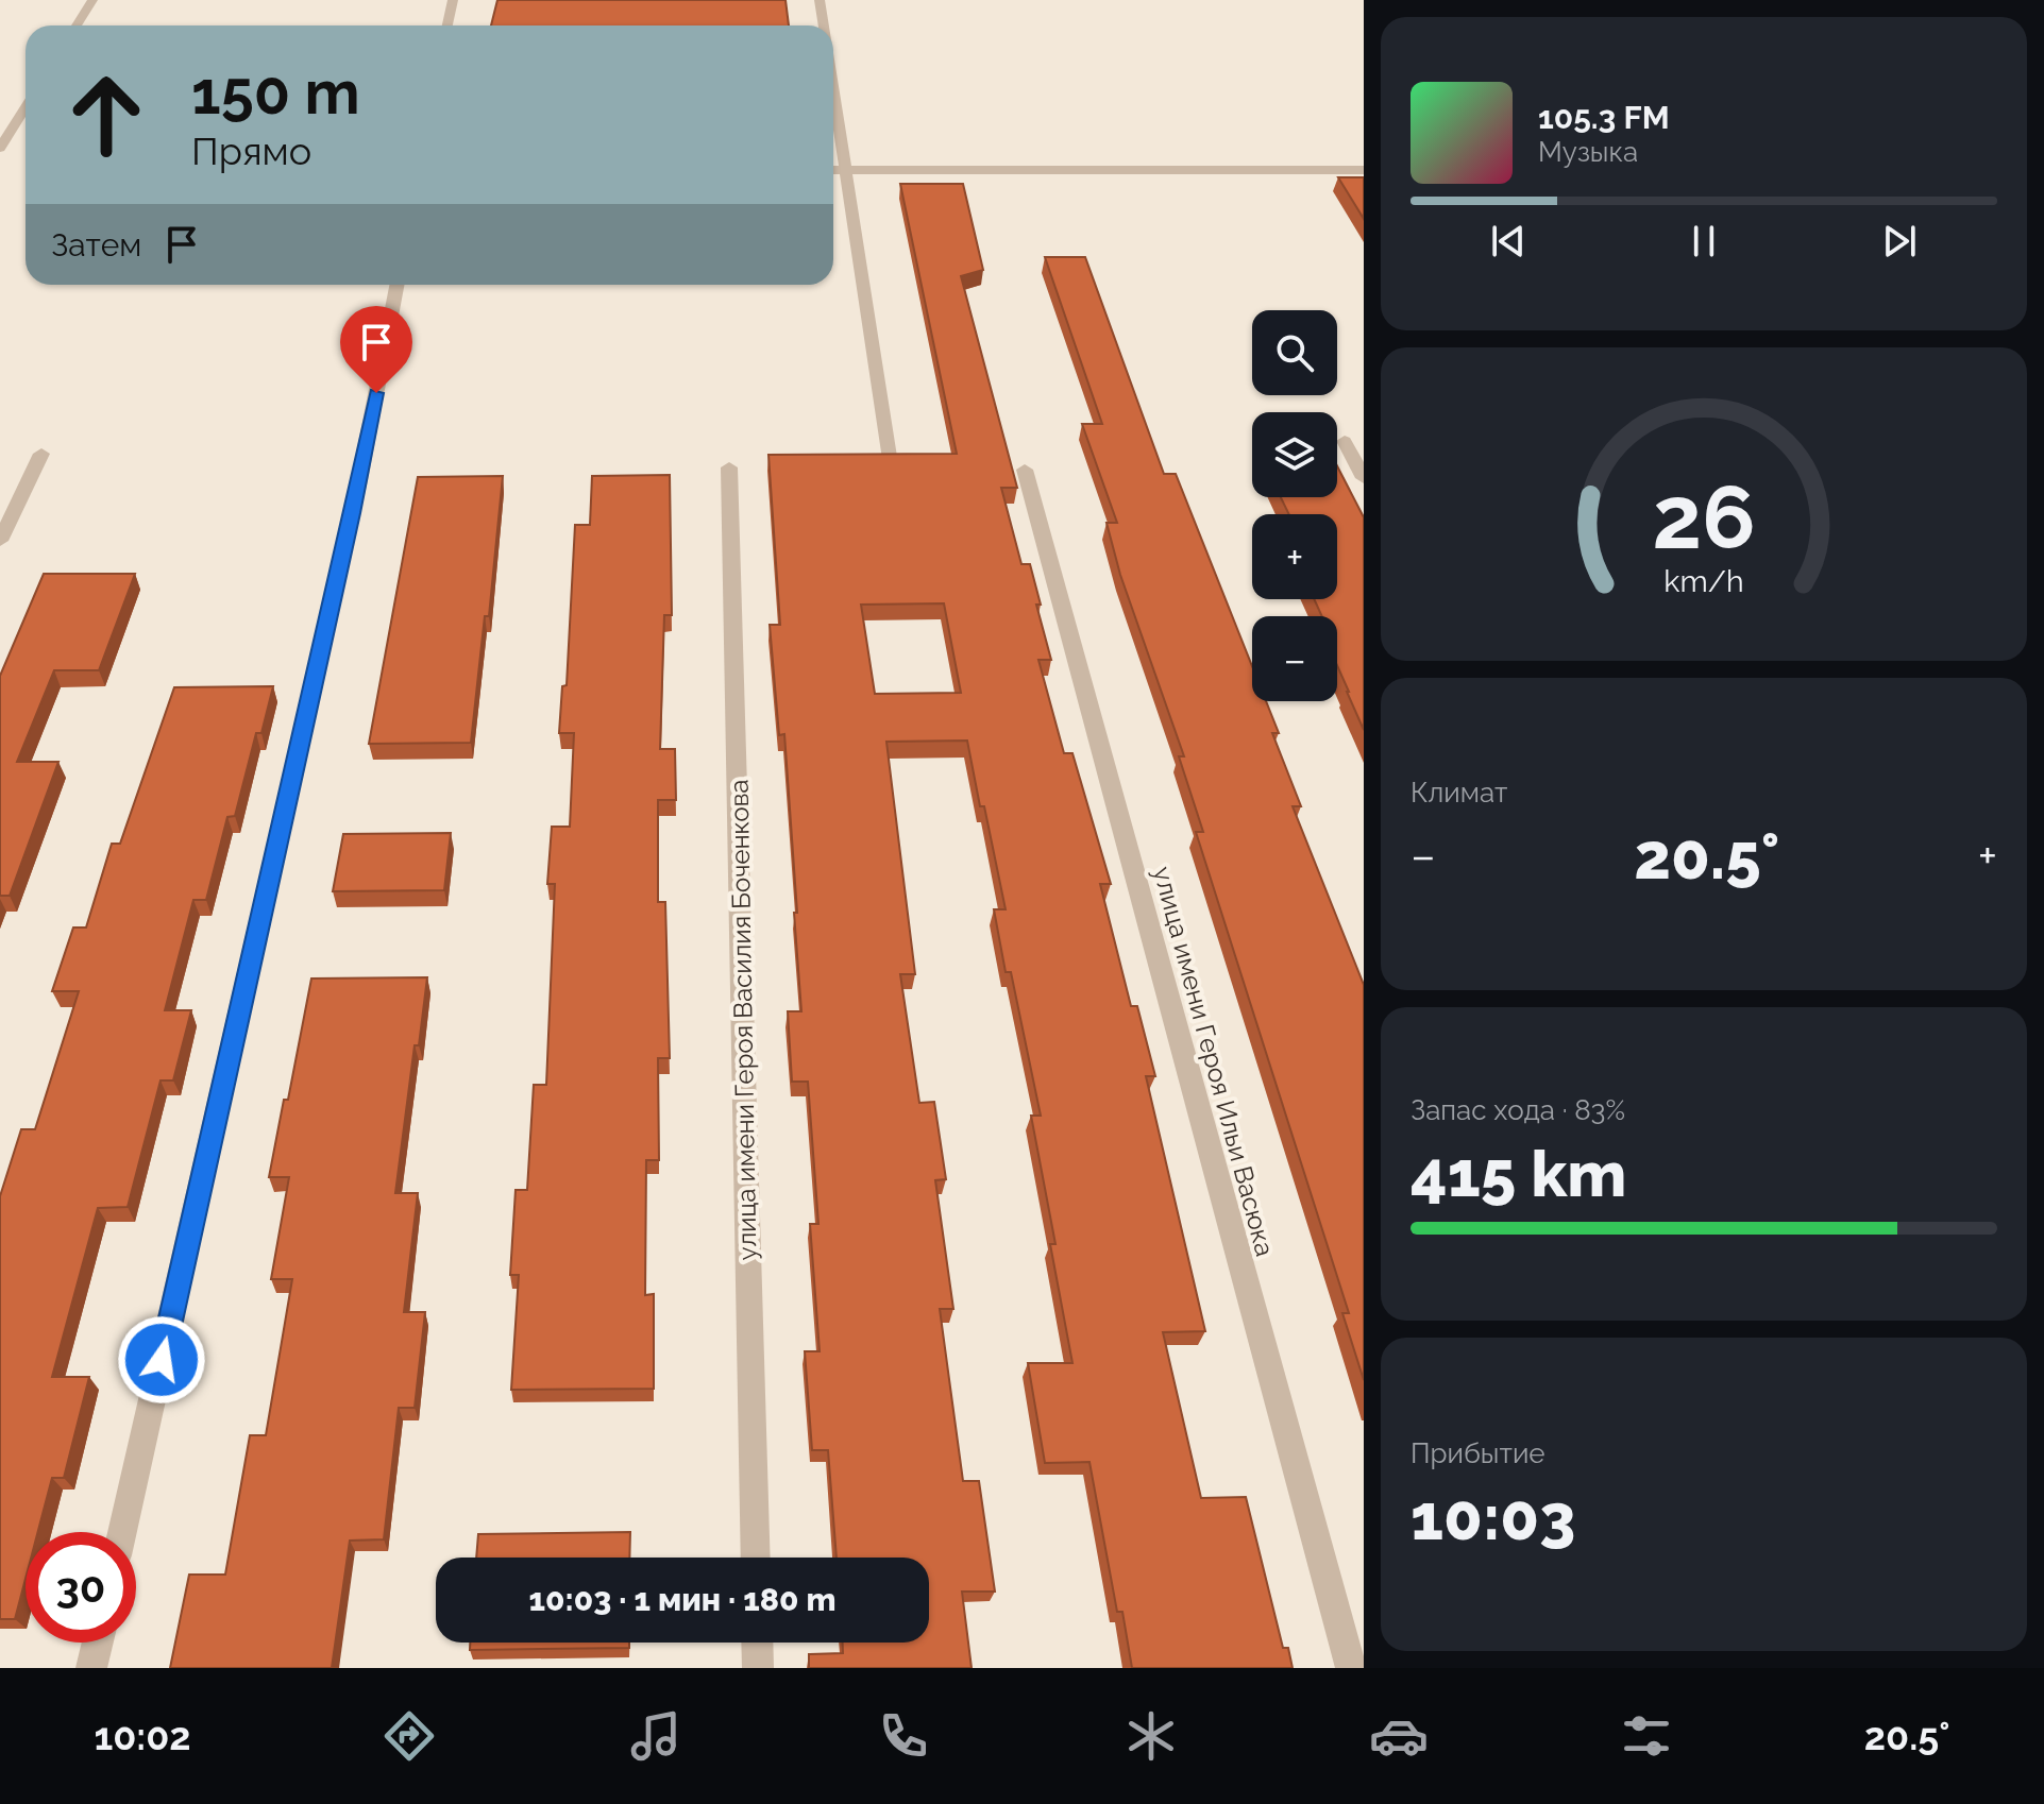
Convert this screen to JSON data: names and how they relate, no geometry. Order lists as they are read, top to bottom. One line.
{"streets":{"street":["улица имени Героя Василия Боченкова","улица имени Героя Ильи Васюка"]},"page":{"turn":["150 m","Прямо"],"song":["105.3 FM","Музыка"],"then":"Затем","map_buttons":["+","−"],"tile":["Климат",["Запас хода · 83%","415 km"],["Прибытие","10:03"]],"heat":["−","20.5°","+"],"limit":"30","trip":"10:03 · 1 мин · 180 m","tabs":["10:02","20.5°"],"gauge":["26","km/h"]}}
